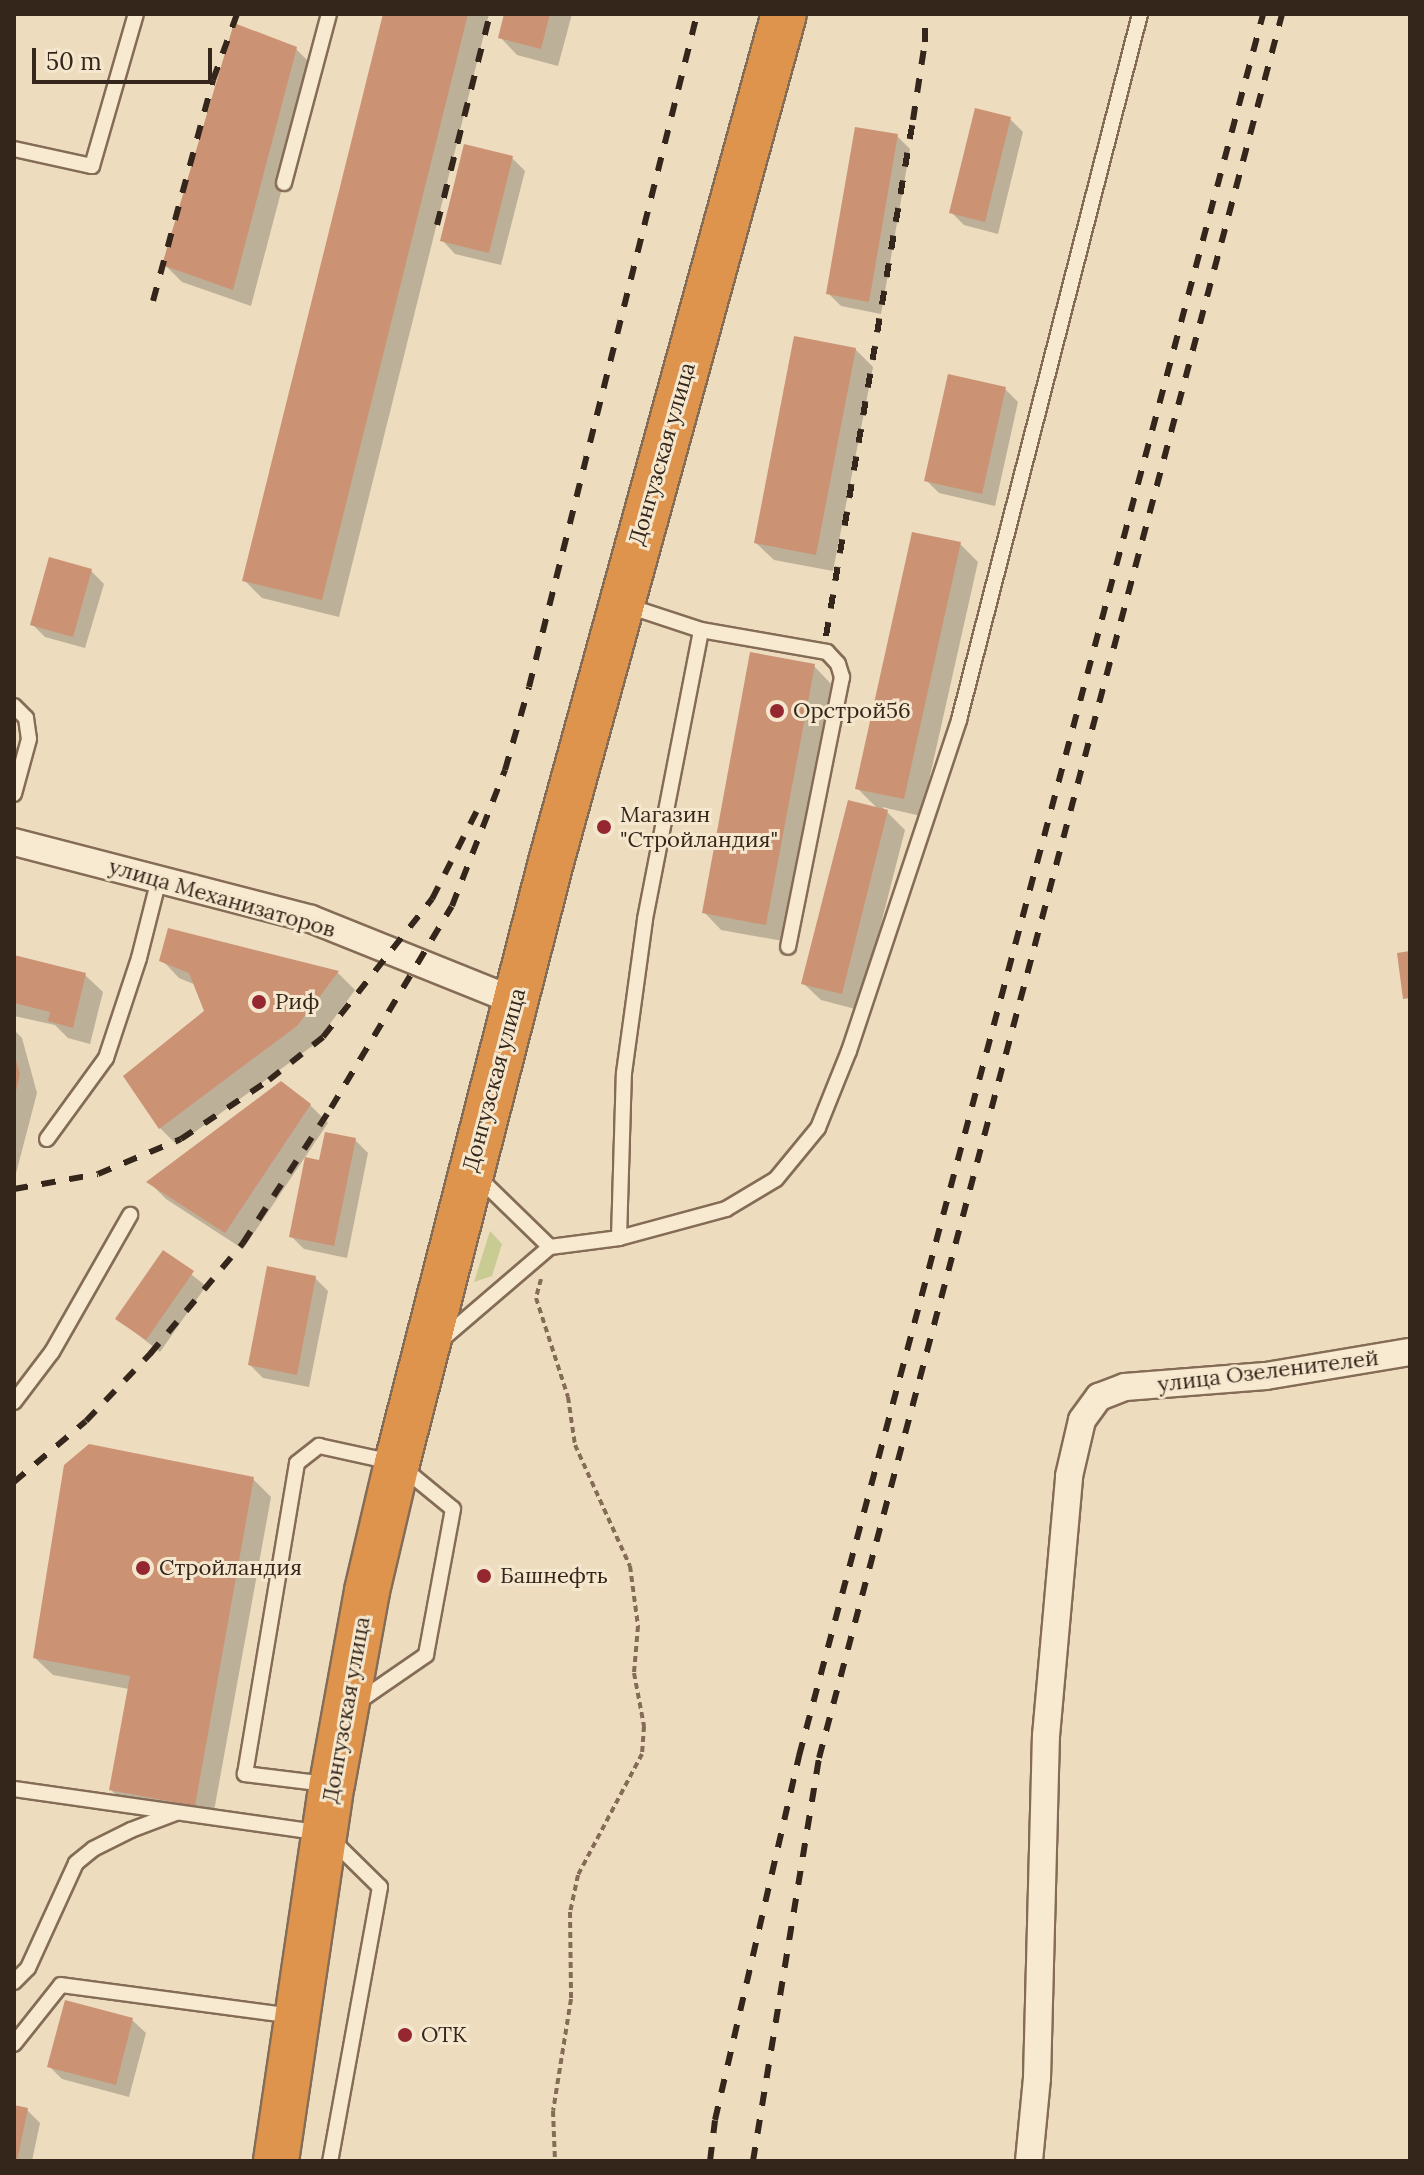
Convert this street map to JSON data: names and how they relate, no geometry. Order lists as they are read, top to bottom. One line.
{"streets":{"highway":["Донгузская улица"],"street":["улица Механизаторов","улица Озеленителей"]},"crossings":[["Донгузская улица","улица Механизаторов"]],"places":["Орстрой56","Магазин \"Стройландия\"","Риф","Стройландия","Башнефть","ОТК"],"scale_bar":"50 m"}
